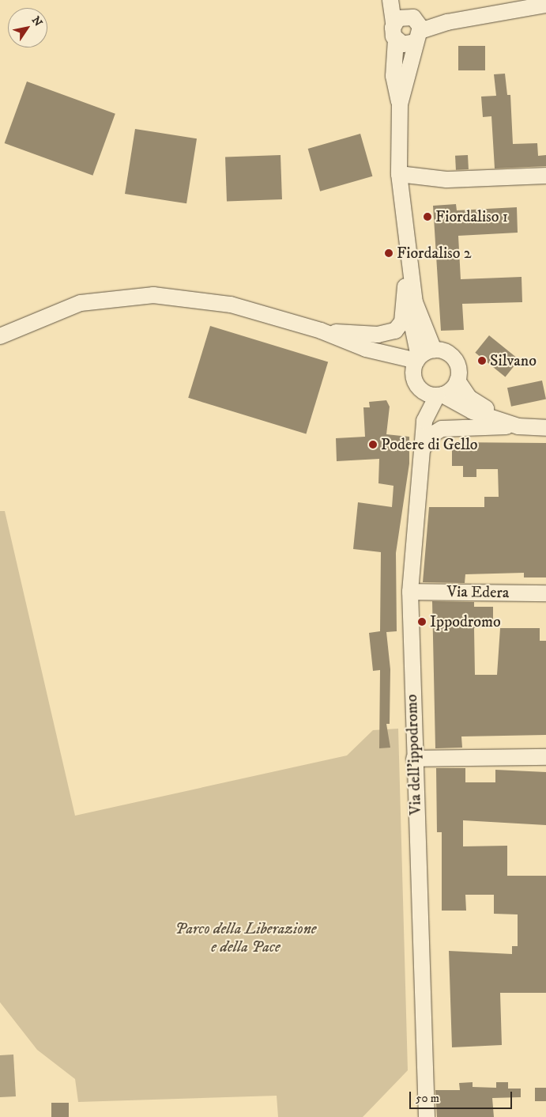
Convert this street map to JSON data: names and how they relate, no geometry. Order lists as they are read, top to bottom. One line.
{"streets":{"street":["Via Edera","Via dell'ippodromo"]},"crossings":[["Via Edera","Via dell'ippodromo"]],"parks":["Parco della Liberazione e della Pace"],"places":["Fiordaliso 1","Fiordaliso 2","Silvano","Podere di Gello","Ippodromo"],"scale_bar":"50 m","north":"top right"}
